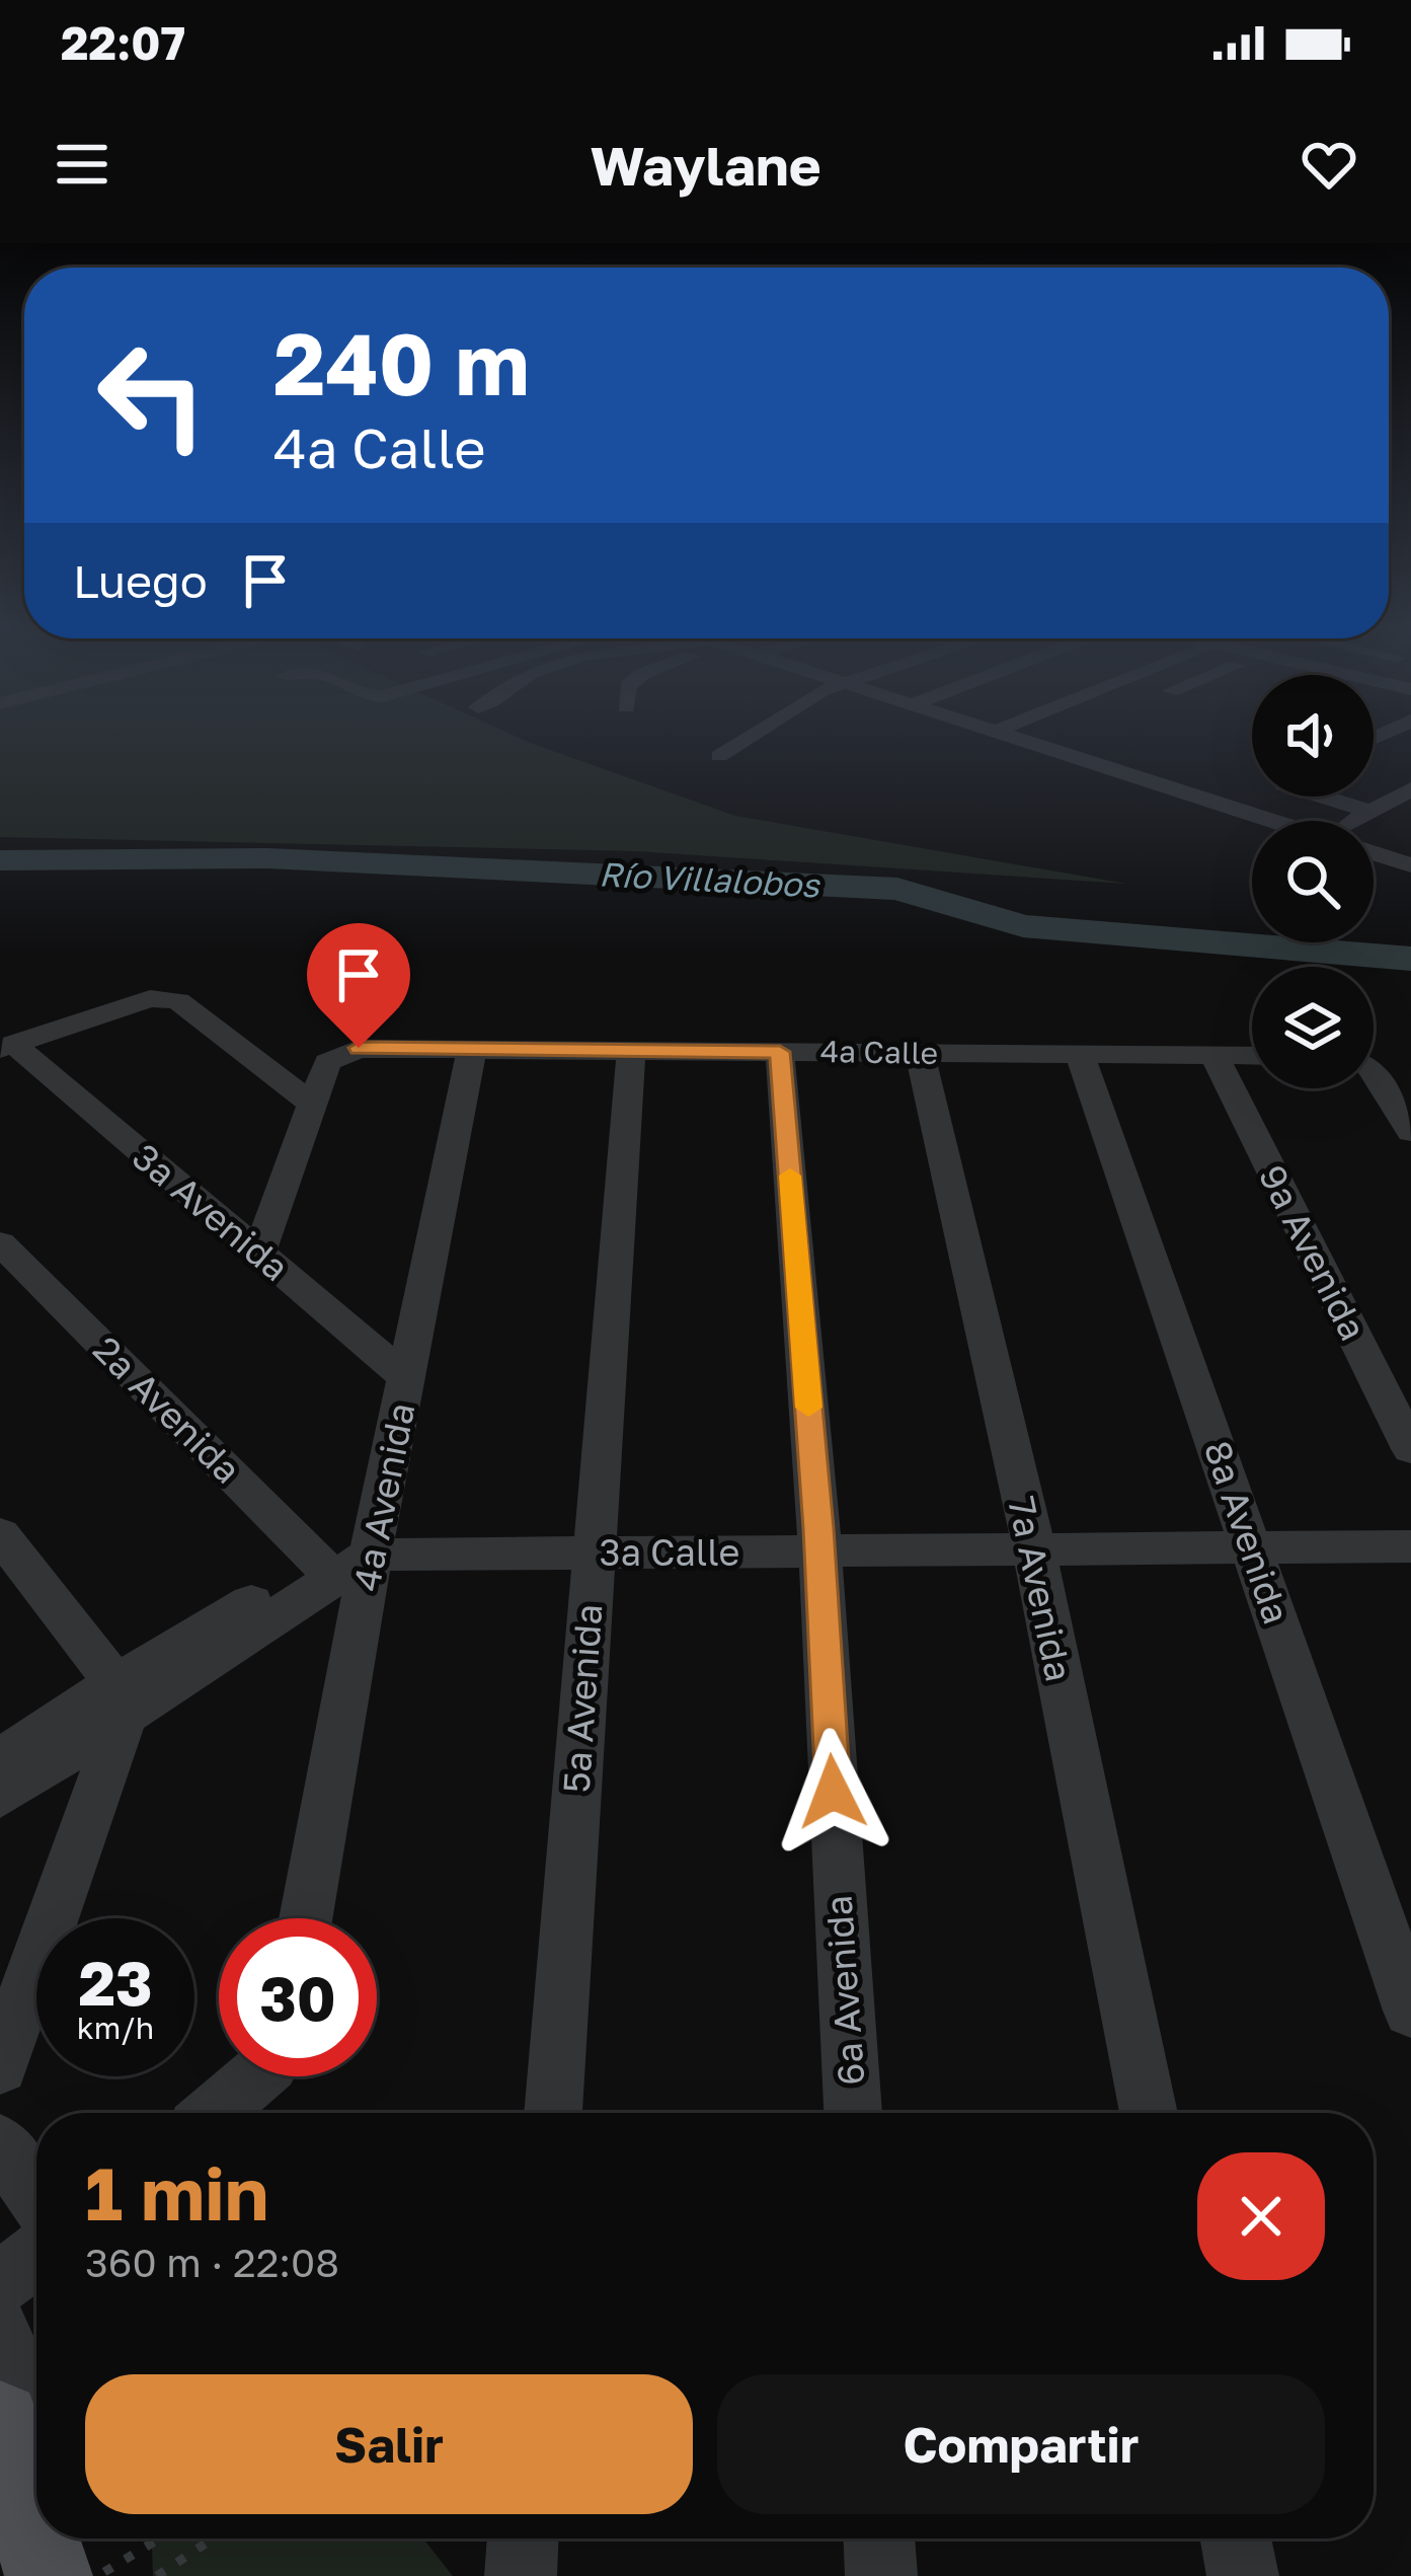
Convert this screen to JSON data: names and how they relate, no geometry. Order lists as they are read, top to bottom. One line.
{"streets":{"street":["4a Calle","3a Avenida","9a Avenida","2a Avenida","4a Avenida","8a Avenida","3a Calle","7a Avenida","5a Avenida","6a Avenida"]},"crossings":[["4a Calle","9a Avenida"],["4a Calle","4a Avenida"],["4a Calle","8a Avenida"],["4a Calle","7a Avenida"],["4a Calle","5a Avenida"],["4a Calle","6a Avenida"],["3a Avenida","4a Avenida"],["4a Avenida","3a Calle"],["8a Avenida","3a Calle"],["3a Calle","7a Avenida"],["3a Calle","5a Avenida"],["3a Calle","6a Avenida"]],"water":["Río Villalobos"],"page":{"status":"22:07","header":"Waylane","turn":["240 m","4a Calle"],"then":"Luego","speed":"23 km/h","limit":"30","heading":["1 min","360 m · 22:08"],"buttons":["Salir","Compartir"]}}
